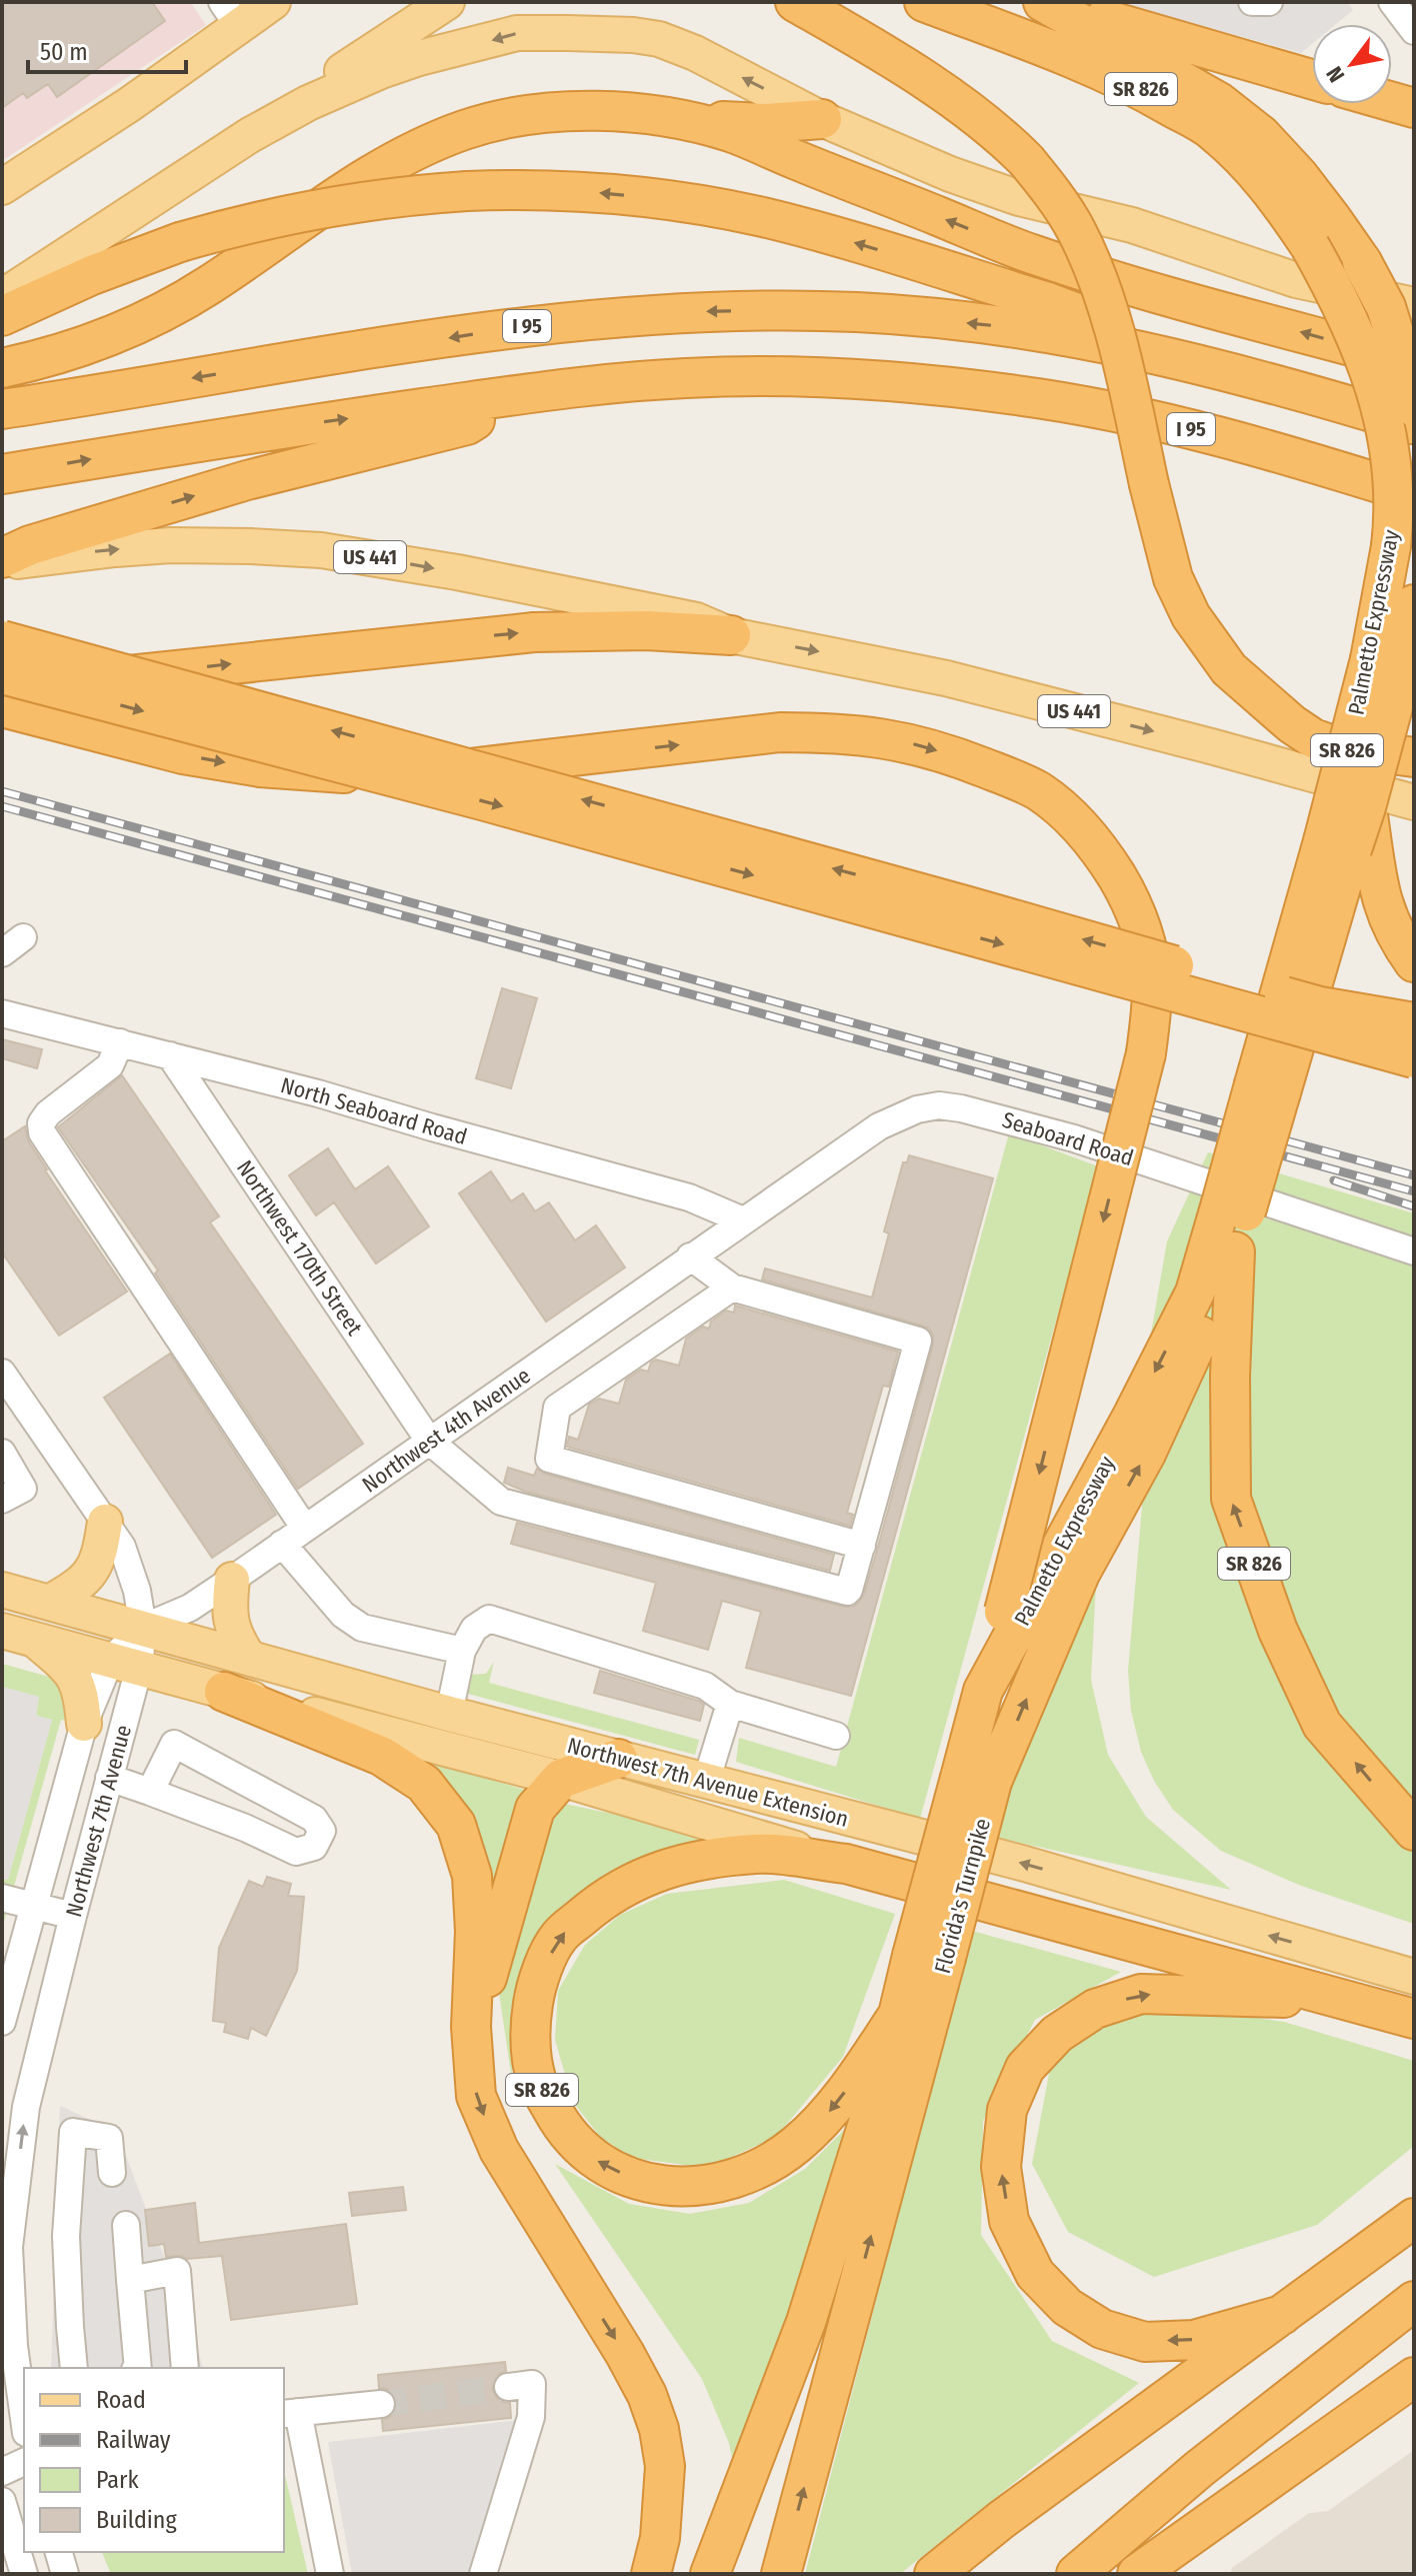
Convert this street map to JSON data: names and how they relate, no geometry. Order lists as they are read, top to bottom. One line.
{"streets":{"highway":["SR 826","I 95","Palmetto Expressway","Florida's Turnpike"],"main road":["US 441","Northwest 7th Avenue Extension"],"street":["North Seaboard Road","Seaboard Road","Northwest 170th Street","Northwest 4th Avenue","Northwest 7th Avenue"]},"crossings":[["SR 826","Palmetto Expressway"],["SR 826","Northwest 7th Avenue Extension"],["Palmetto Expressway","Florida's Turnpike"],["North Seaboard Road","Seaboard Road"],["North Seaboard Road","Northwest 170th Street"],["North Seaboard Road","Northwest 4th Avenue"],["Seaboard Road","Northwest 4th Avenue"],["Northwest 170th Street","Northwest 4th Avenue"],["Northwest 4th Avenue","Northwest 7th Avenue Extension"],["Northwest 4th Avenue","Northwest 7th Avenue"],["Northwest 7th Avenue Extension","Northwest 7th Avenue"]],"legend":["Road","Railway","Park","Building"],"scale_bar":"50 m","north":"bottom left"}
